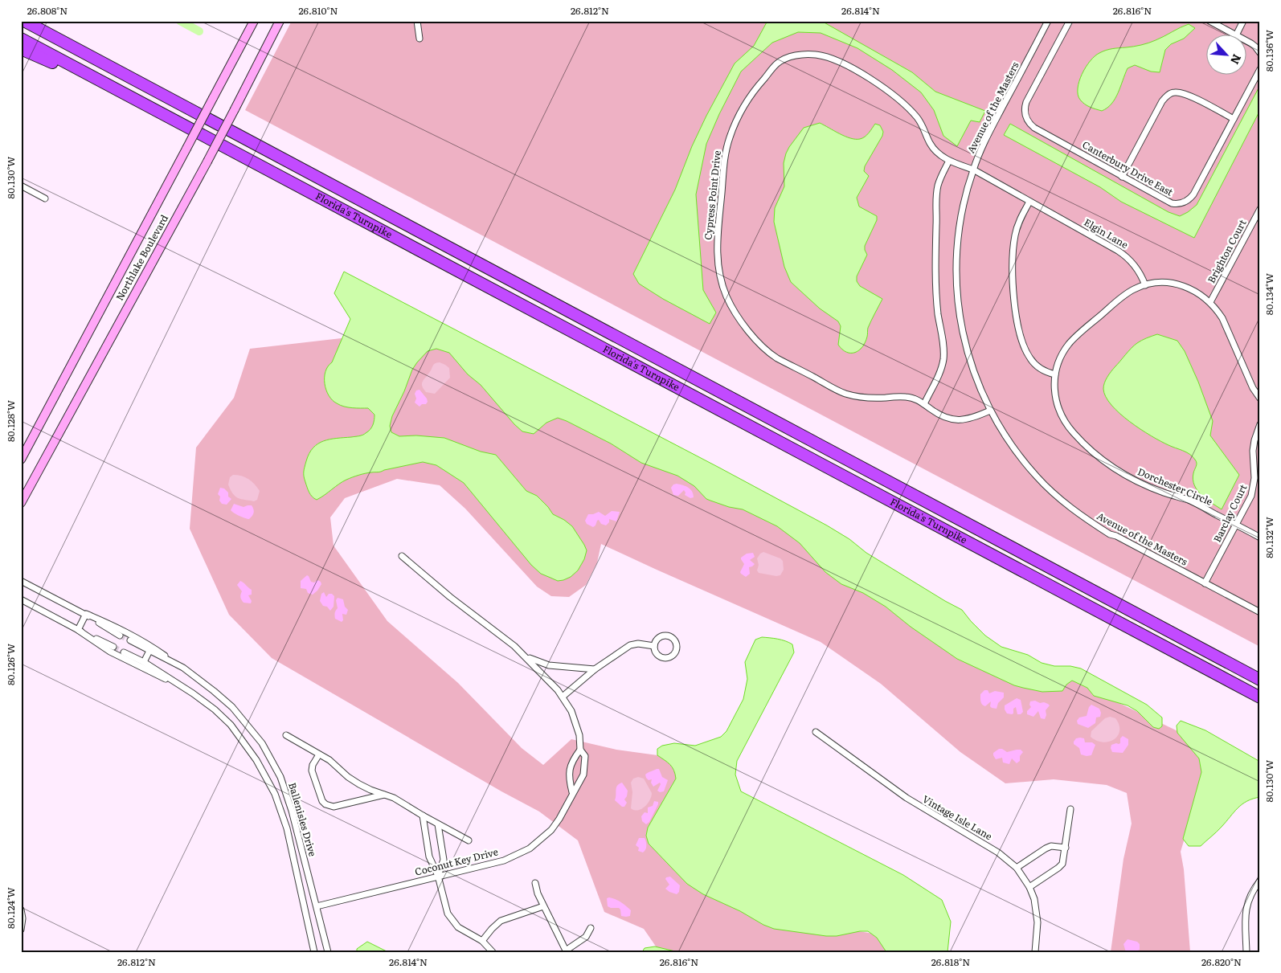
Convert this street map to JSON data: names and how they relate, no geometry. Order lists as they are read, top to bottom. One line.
{"streets":{"highway":["Florida's Turnpike"],"main road":["Northlake Boulevard"],"street":["Avenue of the Masters","Canterbury Drive East","Cypress Point Drive","Elgin Lane","Brighton Court","Dorchester Circle","Barclay Court","Vintage Isle Lane","Ballenisles Drive","Coconut Key Drive"]},"crossings":[["Avenue of the Masters","Cypress Point Drive"],["Avenue of the Masters","Elgin Lane"],["Avenue of the Masters","Barclay Court"],["Cypress Point Drive","Elgin Lane"],["Elgin Lane","Dorchester Circle"],["Dorchester Circle","Barclay Court"],["Ballenisles Drive","Coconut Key Drive"]],"north":"bottom right","coordinates":["26.808°N","26.810°N","26.812°N","26.814°N","26.816°N","80.136°W","80.130°W","80.134°W","80.128°W","80.132°W","80.126°W","80.124°W","26.818°N","26.820°N"]}
